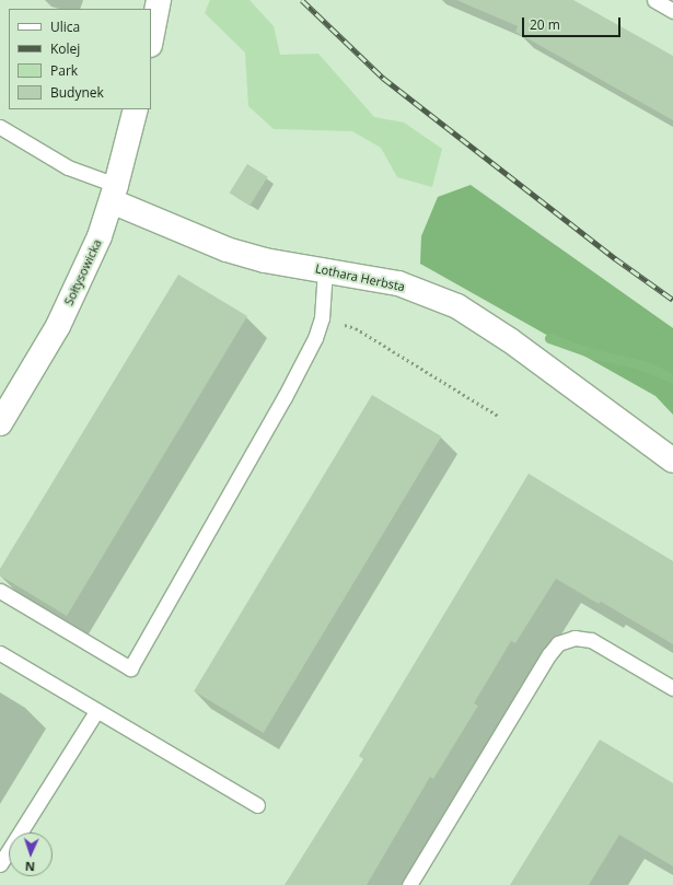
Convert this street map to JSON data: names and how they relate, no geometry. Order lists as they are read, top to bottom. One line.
{"streets":{"street":["Sołtysowicka","Lothara Herbsta"]},"crossings":[["Sołtysowicka","Lothara Herbsta"]],"legend":["Ulica","Kolej","Park","Budynek"],"scale_bar":"20 m","north":"bottom"}
